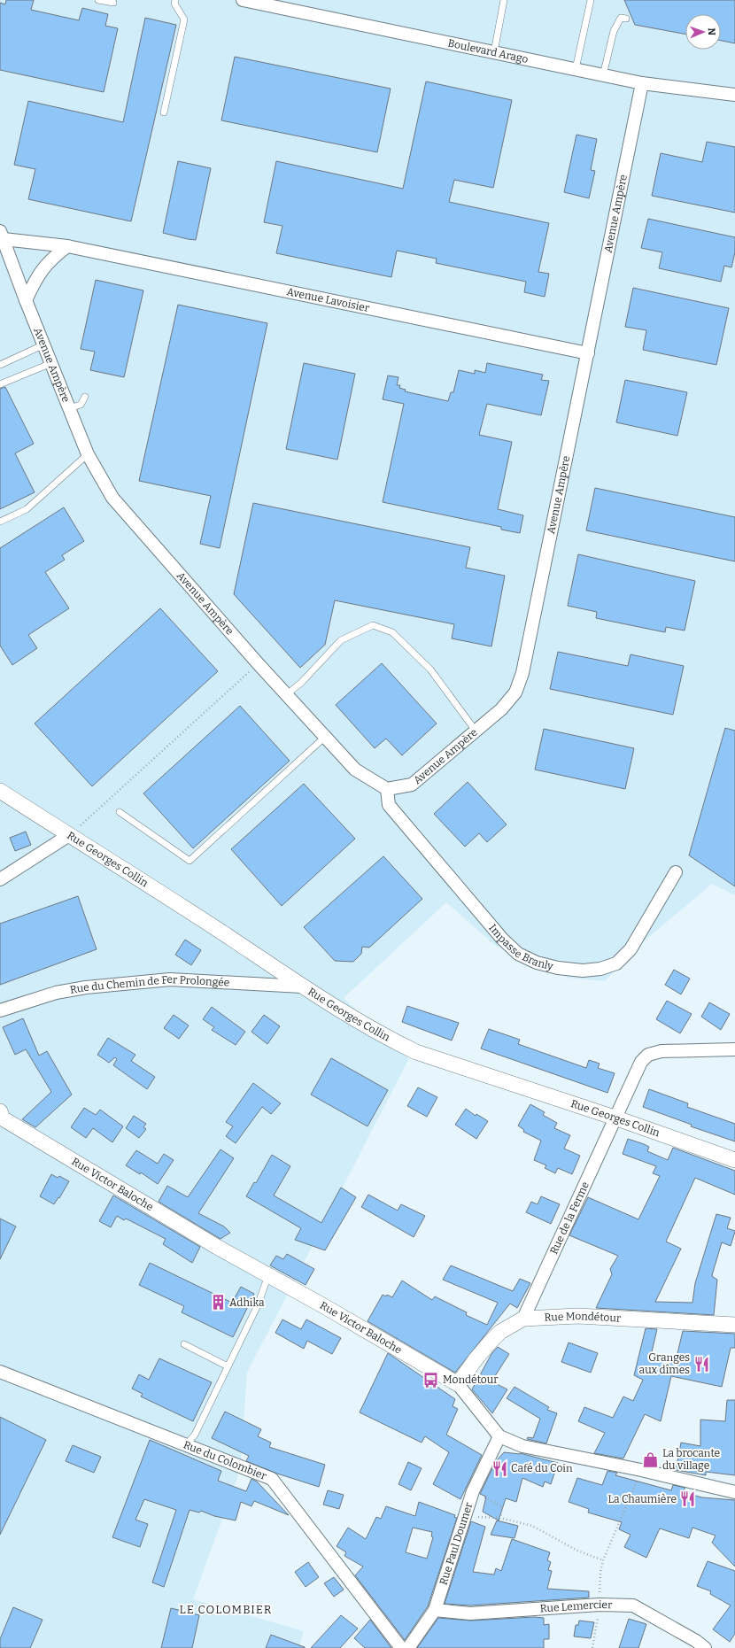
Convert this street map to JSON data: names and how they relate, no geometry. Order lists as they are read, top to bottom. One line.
{"streets":{"street":["Boulevard Arago","Avenue Ampère","Avenue Lavoisier","Rue Georges Collin","Impasse Branly","Rue du Chemin de Fer Prolongée","Rue Victor Baloche","Rue de la Ferme","Rue Mondétour","Rue du Colombier","Rue Paul Doumer","Rue Lemercier"]},"crossings":[["Boulevard Arago","Avenue Ampère"],["Avenue Ampère","Avenue Lavoisier"],["Avenue Ampère","Impasse Branly"],["Rue Georges Collin","Rue du Chemin de Fer Prolongée"],["Rue Georges Collin","Rue de la Ferme"],["Rue Victor Baloche","Rue Mondétour"],["Rue Victor Baloche","Rue Paul Doumer"],["Rue de la Ferme","Rue Mondétour"],["Rue Paul Doumer","Rue Lemercier"]],"districts":["LE COLOMBIER"],"places":{"building":["Adhika"],"restaurant":["Granges aux dîmes","Café du Coin","La Chaumière"],"bus stop":["Mondétour"],"shop":["La brocante du village"]},"north":"right"}
